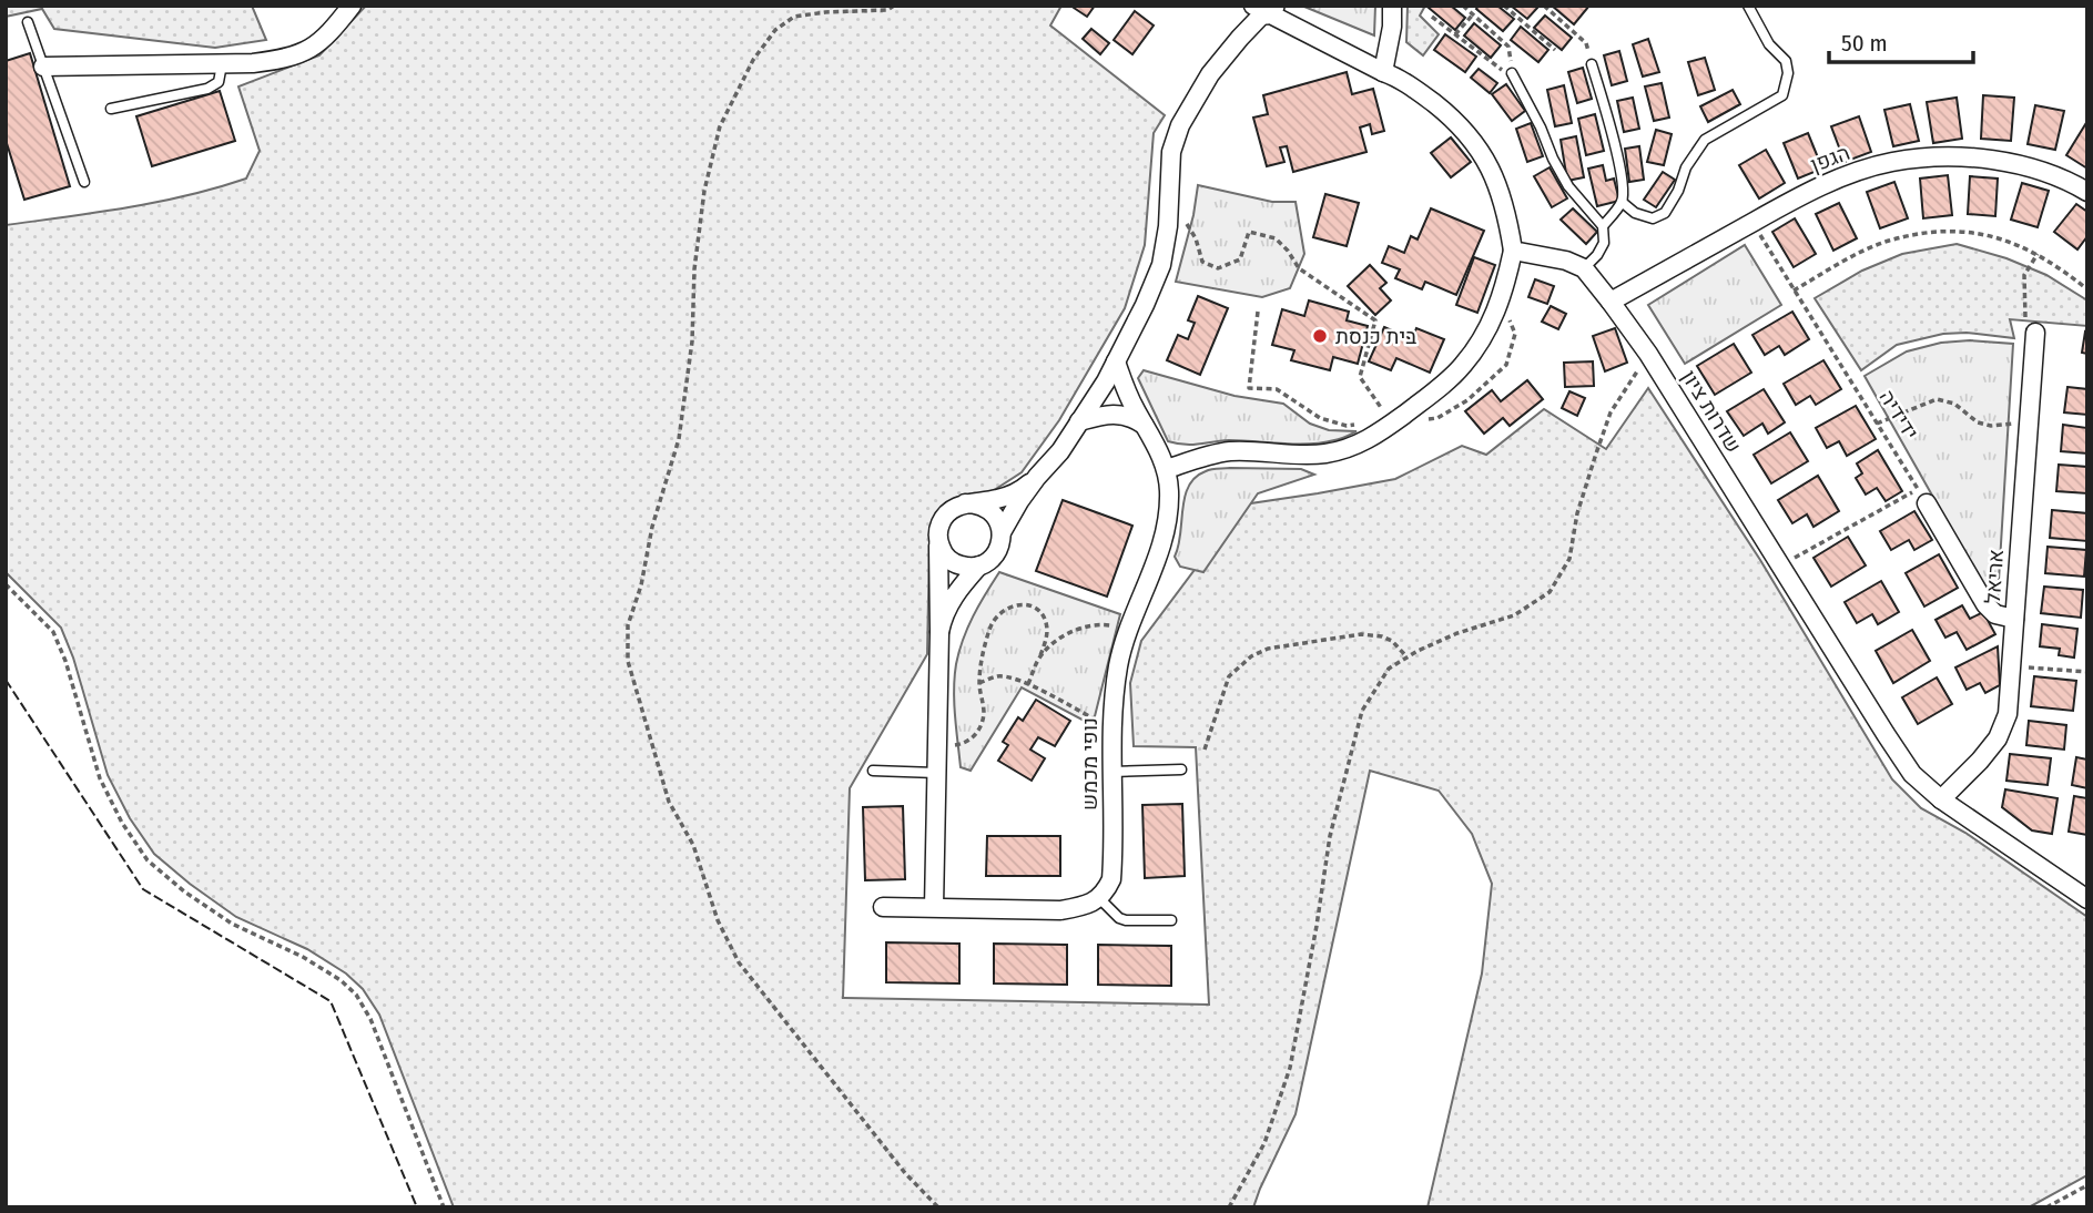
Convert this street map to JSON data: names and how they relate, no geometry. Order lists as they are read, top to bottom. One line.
{"streets":{"street":["הגפן","שדרות ציון","אריאל","נופי מכמש"],"path":["ידידיה"]},"crossings":[["הגפן","שדרות ציון"],["הגפן","ידידיה"],["שדרות ציון","אריאל"]],"places":["בית כנסת"],"scale_bar":"50 m"}
